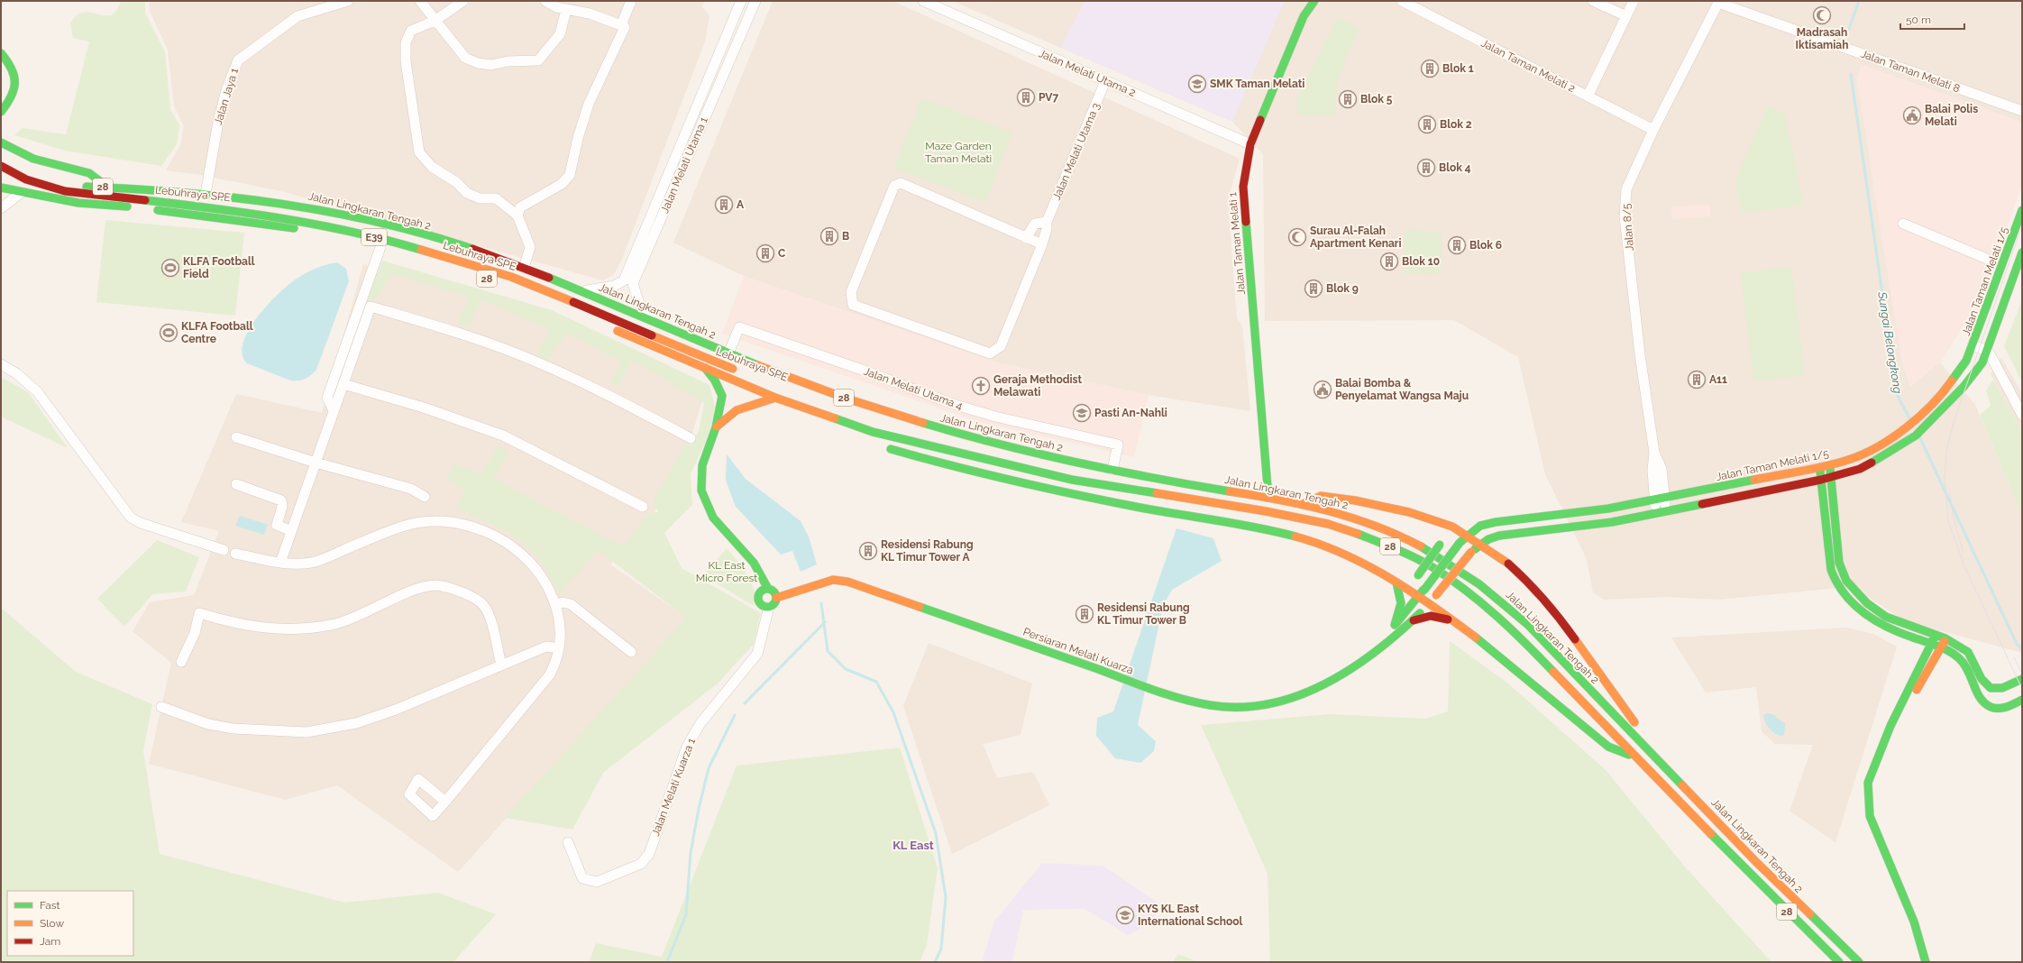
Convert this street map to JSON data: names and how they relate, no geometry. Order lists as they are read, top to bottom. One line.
{"streets":{"main road":["28","Lebuhraya SPE","Jalan Lingkaran Tengah 2","E39","Jalan Taman Melati 1","Jalan Taman Melati 1/5","Persiaran Melati Kuarza"],"street":["Jalan Taman Melati 2","Jalan Taman Melati 8","Jalan Melati Utama 2","Jalan Jaya 1","Jalan Melati Utama 3","Jalan Melati Utama 1","Jalan 8/5","Jalan Melati Utama 4","Jalan Melati Kuarza 1"]},"crossings":[["Jalan Taman Melati 2","Jalan 8/5"],["Jalan Taman Melati 8","Jalan 8/5"],["Jalan Melati Utama 2","Jalan Melati Utama 3"],["Jalan Melati Utama 2","Jalan Taman Melati 1"],["Jalan Jaya 1","Jalan Lingkaran Tengah 2"],["Jalan Melati Utama 1","Jalan Lingkaran Tengah 2"],["Jalan Lingkaran Tengah 2","Jalan Taman Melati 1"],["Jalan Lingkaran Tengah 2","Jalan Melati Utama 4"],["Jalan 8/5","Jalan Taman Melati 1/5"],["Jalan Taman Melati 1/5","Persiaran Melati Kuarza"],["Persiaran Melati Kuarza","Jalan Melati Kuarza 1"]],"districts":["KL East"],"water":["Sungai Belongkong"],"parks":["Maze Garden Taman Melati","KL East Micro Forest"],"places":{"mosque":["Madrasah Iktisamiah","Surau Al-Falah Apartment Kenari"],"building":["Blok 1","PV7","Blok 5","Blok 2","Blok 4","A","B","Blok 6","C","Blok 10","Blok 9","A11","Residensi Rabung KL Timur Tower A","Residensi Rabung KL Timur Tower B"],"school or university":["SMK Taman Melati","Pasti An-Nahli","KYS KL East International School"],"public building":["Balai Polis Melati","Balai Bomba & Penyelamat Wangsa Maju"],"sports":["KLFA Football Field","KLFA Football Centre"],"church":["Geraja Methodist Melawati"]},"legend":["Fast","Slow","Jam"],"scale_bar":"50 m"}
